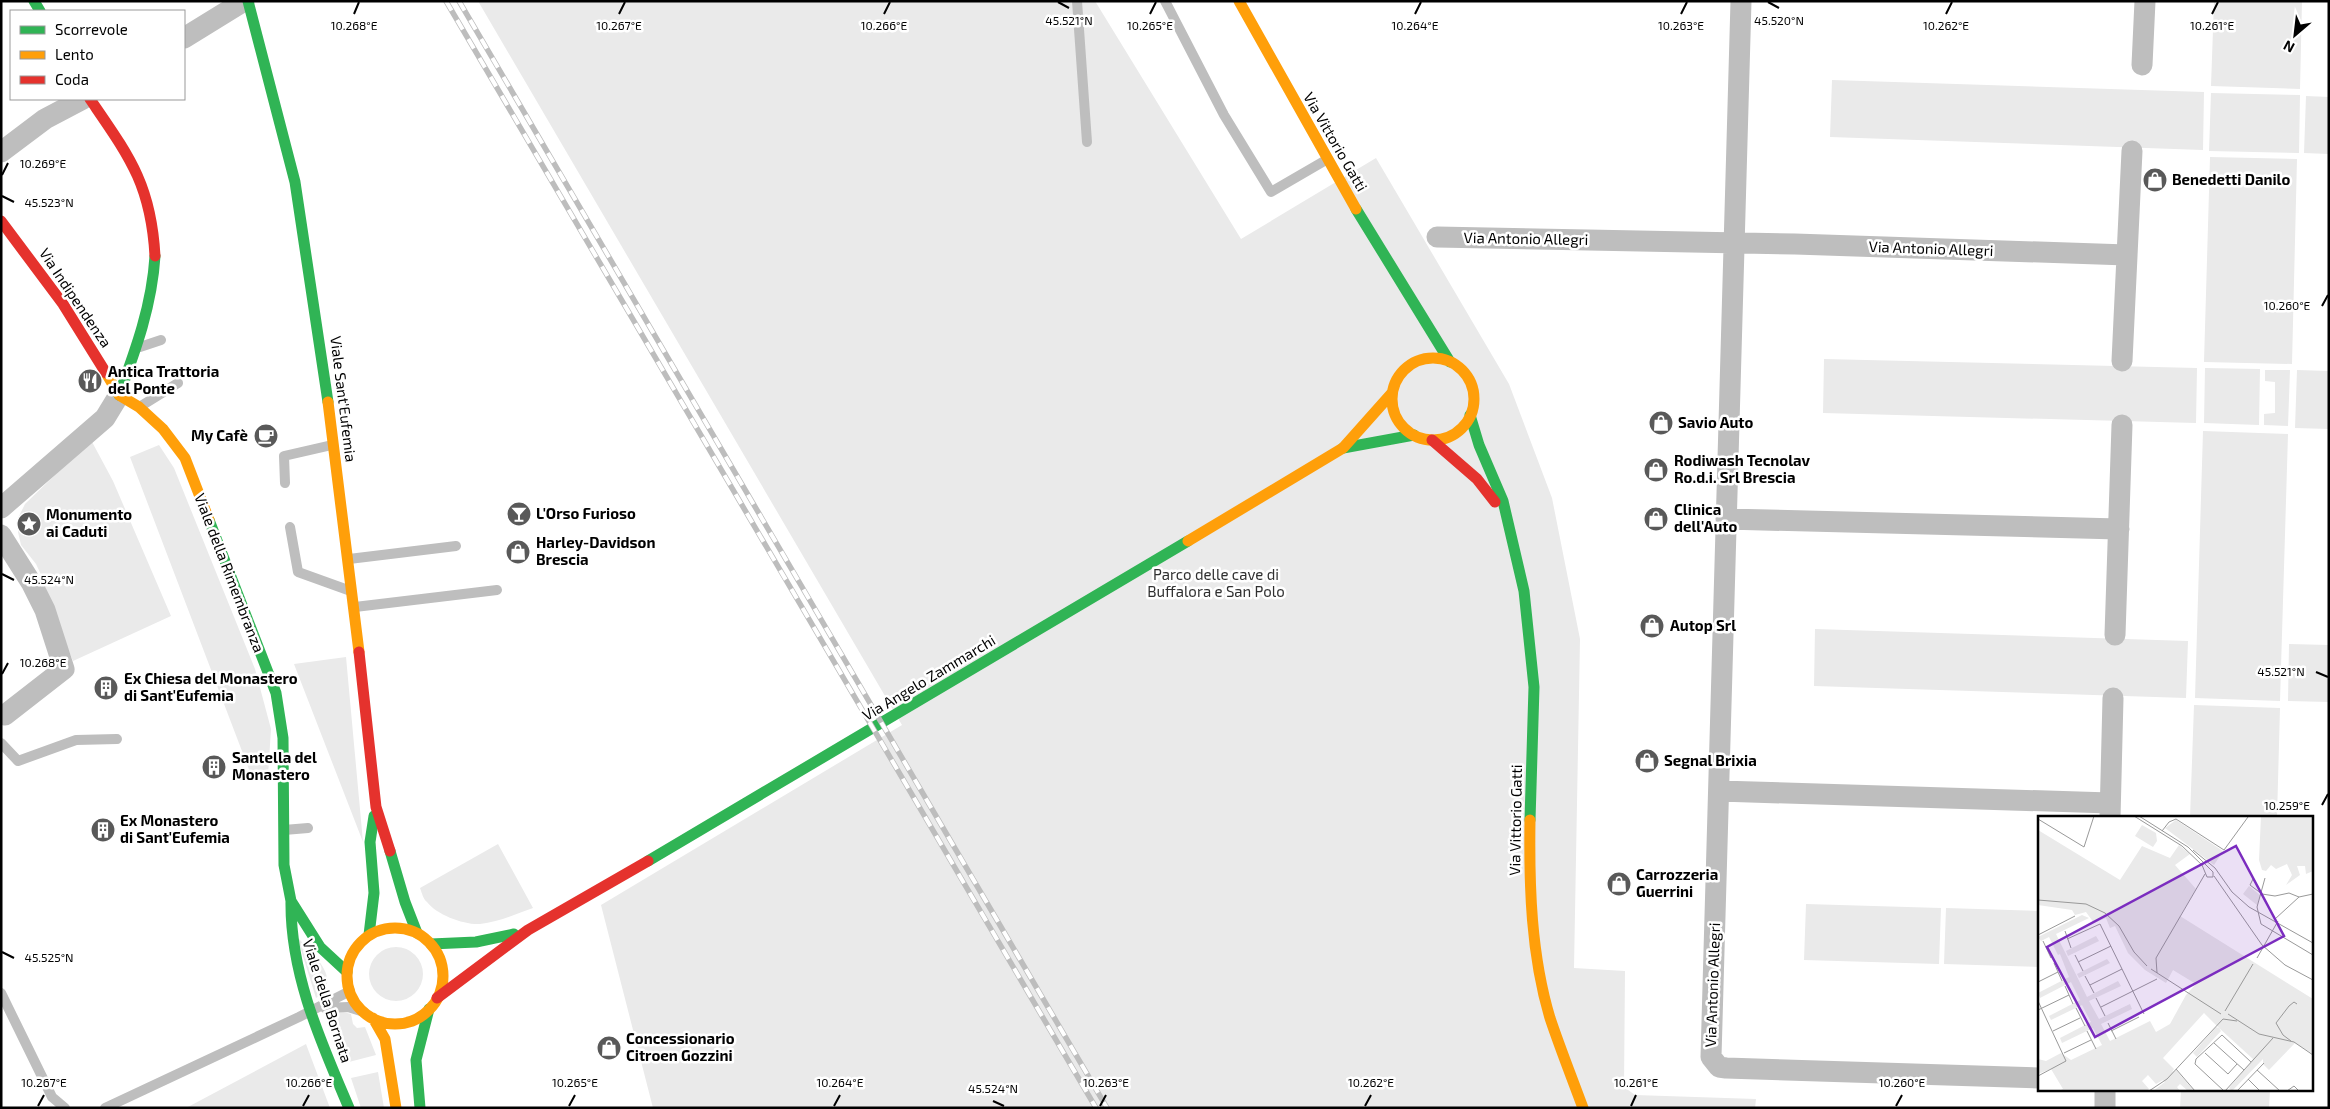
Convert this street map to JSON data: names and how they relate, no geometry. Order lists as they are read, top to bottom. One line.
{"streets":{"street":["Via Vittorio Gatti","Via Antonio Allegri","Via Indipendenza","Viale Sant'Eufemia","Viale della Rimembranza","Via Angelo Zammarchi","Viale della Bornata"]},"crossings":[["Via Vittorio Gatti","Via Angelo Zammarchi"],["Via Indipendenza","Viale della Rimembranza"],["Viale Sant'Eufemia","Via Angelo Zammarchi"],["Viale Sant'Eufemia","Viale della Bornata"],["Viale della Rimembranza","Viale della Bornata"],["Via Angelo Zammarchi","Viale della Bornata"]],"parks":["Parco delle cave di Buffalora e San Polo"],"places":{"shop":["Benedetti Danilo","Savio Auto","Rodiwash Tecnolav Ro.d.i. Srl Brescia","Clinica dell'Auto","Harley-Davidson Brescia","Autop Srl","Segnal Brixia","Carrozzeria Guerrini","Concessionario Citroen Gozzini"],"restaurant":["Antica Trattoria del Ponte"],"cafe":["My Cafè"],"bar":["L'Orso Furioso"],"place":["Monumento ai Caduti"],"building":["Ex Chiesa del Monastero di Sant'Eufemia","Santella del Monastero","Ex Monastero di Sant'Eufemia"]},"legend":["Scorrevole","Lento","Coda"],"north":"bottom left","coordinates":["45.521°N","45.520°N","10.268°E","10.267°E","10.266°E","10.265°E","10.264°E","10.263°E","10.262°E","10.261°E","10.269°E","45.523°N","10.260°E","45.524°N","10.259°E","45.525°N"]}
